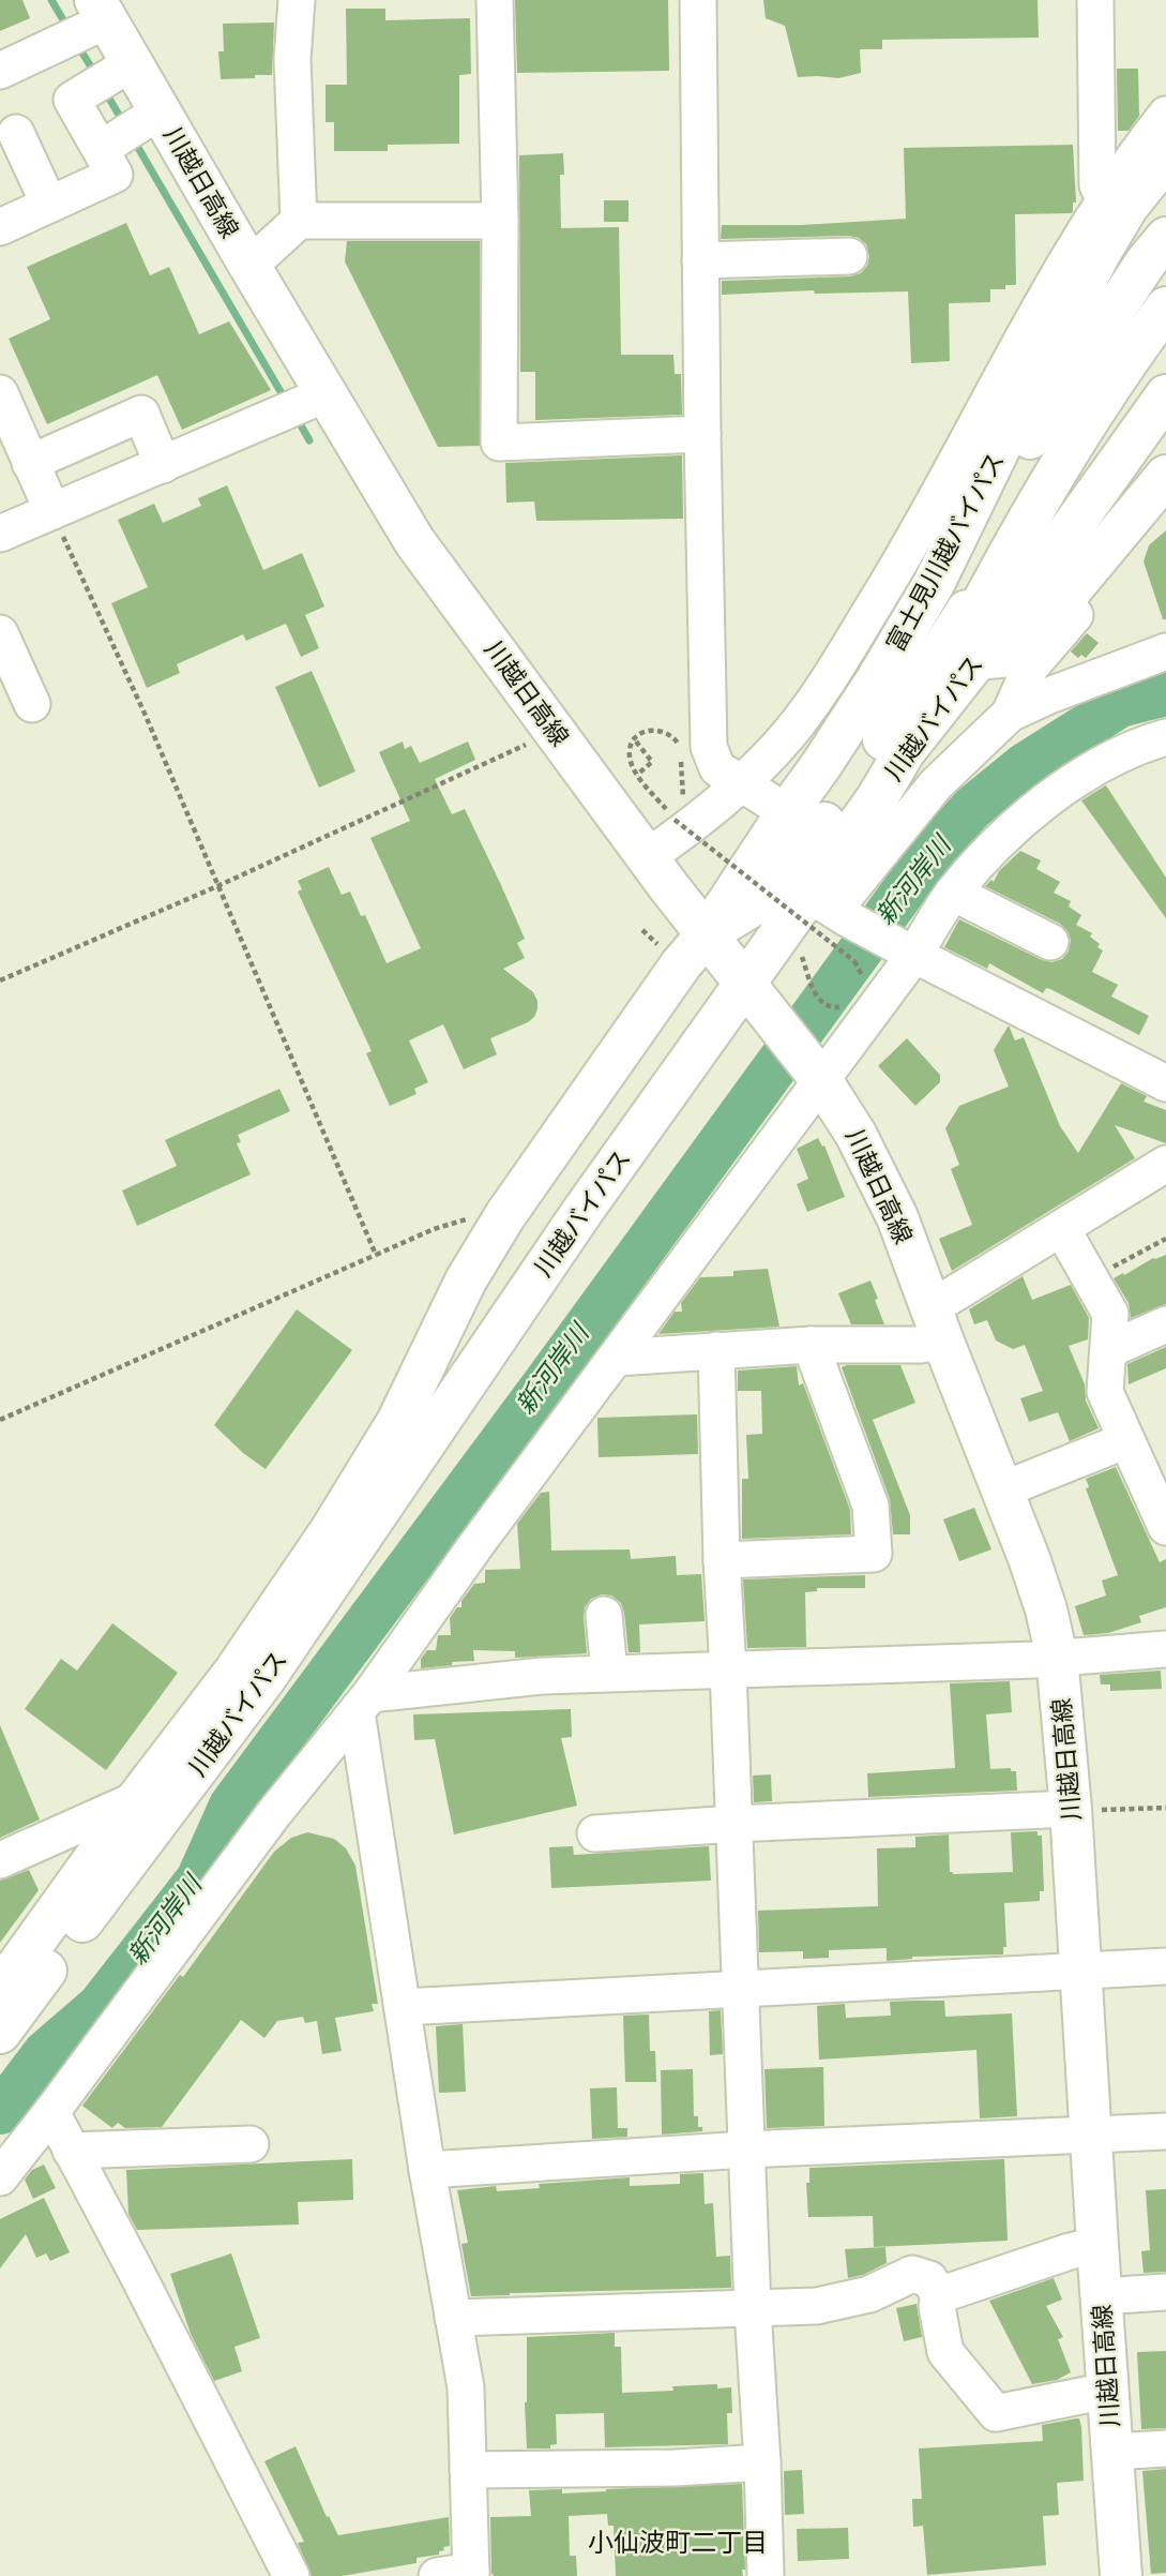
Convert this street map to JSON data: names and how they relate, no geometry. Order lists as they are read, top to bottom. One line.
{"streets":{"main road":["川越日高線","富士見川越バイパス","川越バイパス"]},"crossings":[["川越日高線","富士見川越バイパス"],["川越日高線","川越バイパス"],["富士見川越バイパス","川越バイパス"]],"districts":["小仙波町二丁目"],"water":["新河岸川"]}
